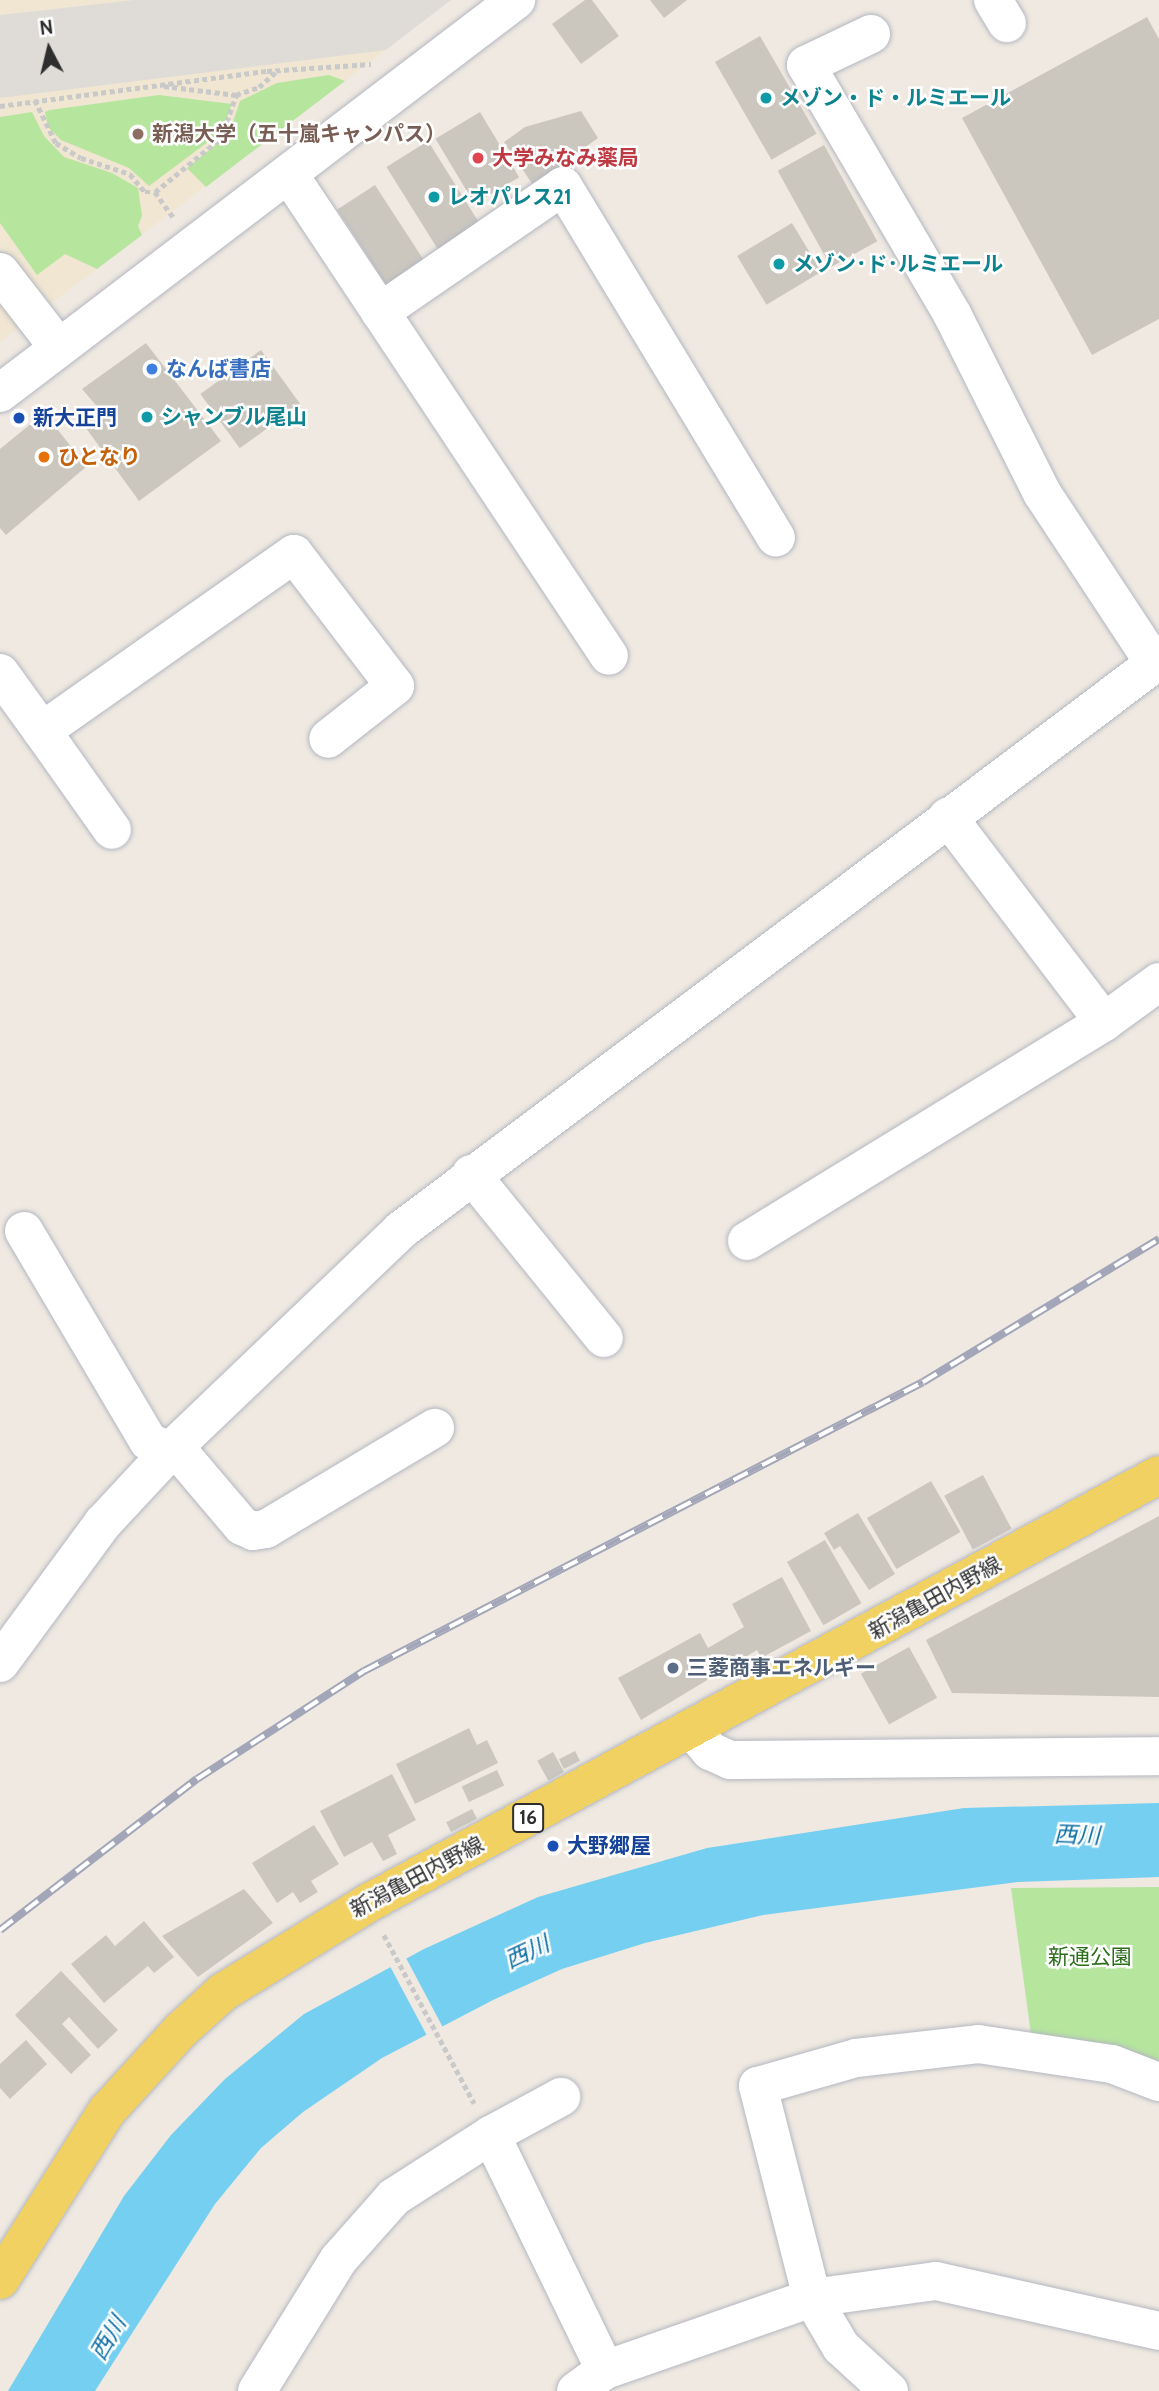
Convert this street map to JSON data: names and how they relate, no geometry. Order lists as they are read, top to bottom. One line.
{"streets":{"main road":["新潟亀田内野線","16"]},"water":["西川"],"parks":["新通公園"],"places":["メゾン・ド・ルミエール","新潟大学（五十嵐キャンパス）","大学みなみ薬局","レオパレス21","メゾン･ド･ルミエール","なんば書店","シャンブル尾山","新大正門","ひとなり","三菱商事エネルギー","大野郷屋"],"north":"top"}
